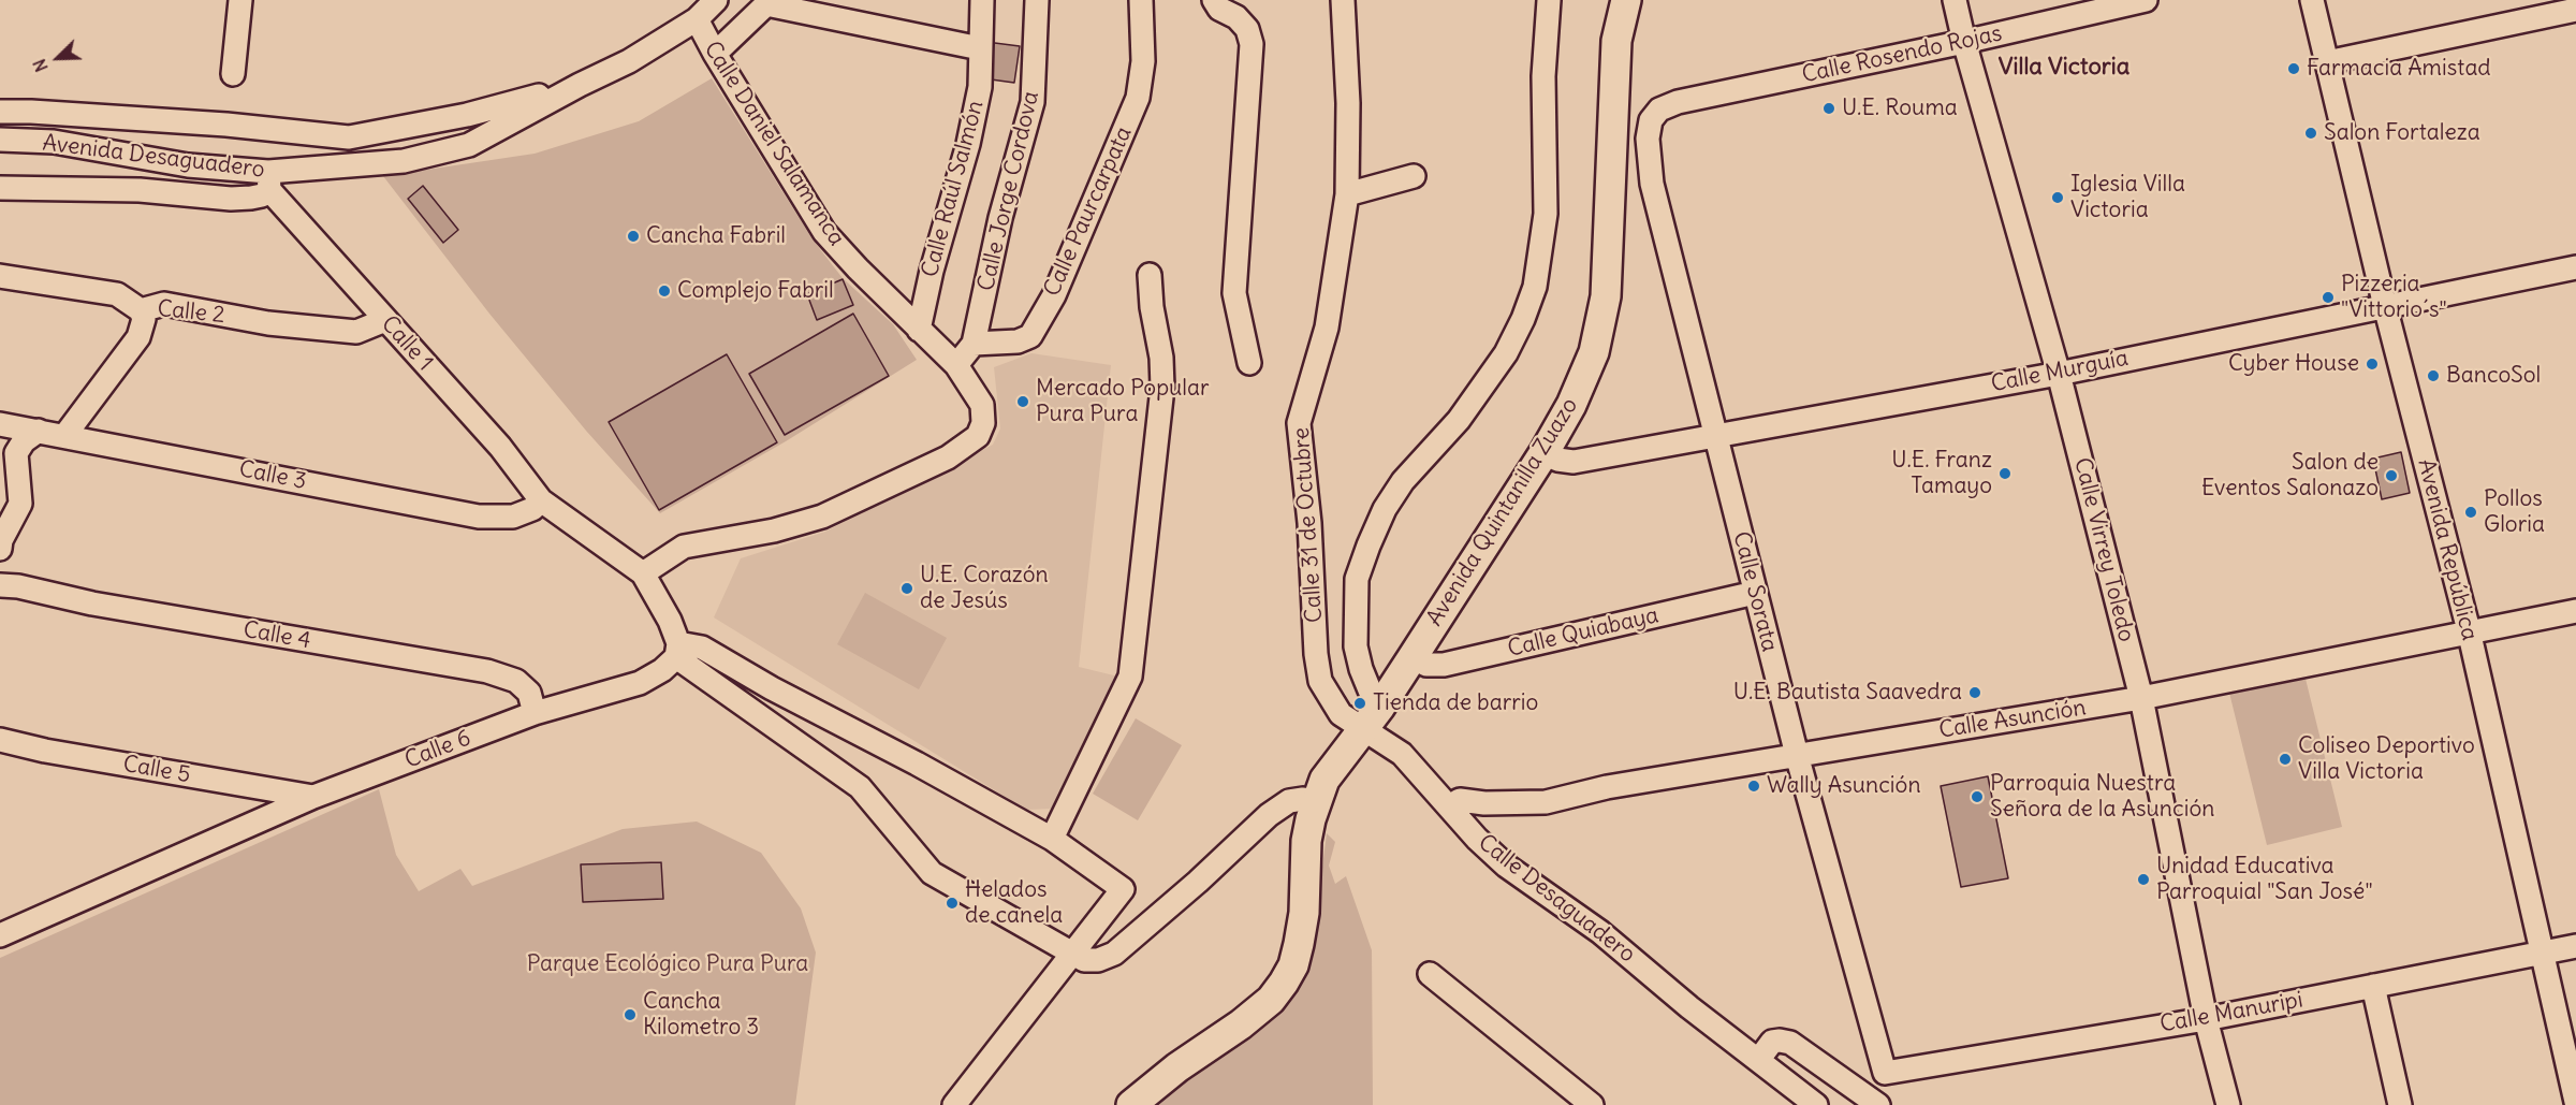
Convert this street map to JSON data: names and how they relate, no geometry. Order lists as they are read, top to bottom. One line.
{"streets":{"street":["Calle Rosendo Rojas","Calle Daniel Salamanca","Avenida Desaguadero","Calle Raúl Salmón","Calle Jorge Cordova","Calle Paurcarpata","Calle 2","Calle 1","Calle Murguía","Calle 3","Avenida Quintanilla Zuazo","Calle 31 de Octubre","Calle Virrey Toledo","Avenida República","Calle Sorata","Calle Quiabaya","Calle 4","Calle Asunción","Calle 6","Calle 5","Calle Desaguadero","Calle Manuripi"]},"crossings":[["Calle Rosendo Rojas","Calle Virrey Toledo"],["Calle Rosendo Rojas","Calle Sorata"],["Calle Daniel Salamanca","Avenida Desaguadero"],["Calle Daniel Salamanca","Calle Raúl Salmón"],["Avenida Desaguadero","Calle 1"],["Calle Jorge Cordova","Calle Paurcarpata"],["Calle 2","Calle 1"],["Calle 1","Calle 3"],["Calle Murguía","Avenida Quintanilla Zuazo"],["Calle Murguía","Calle Virrey Toledo"],["Calle Murguía","Avenida República"],["Calle Murguía","Calle Sorata"],["Avenida Quintanilla Zuazo","Calle 31 de Octubre"],["Avenida Quintanilla Zuazo","Calle Quiabaya"],["Avenida Quintanilla Zuazo","Calle Desaguadero"],["Calle 31 de Octubre","Calle Desaguadero"],["Calle Virrey Toledo","Calle Asunción"],["Calle Virrey Toledo","Calle Manuripi"],["Avenida República","Calle Asunción"],["Avenida República","Calle Manuripi"],["Calle Sorata","Calle Quiabaya"],["Calle Sorata","Calle Asunción"],["Calle Sorata","Calle Manuripi"],["Calle 4","Calle 6"],["Calle Asunción","Calle Desaguadero"],["Calle 6","Calle 5"]],"districts":["Villa Victoria"],"parks":["Parque Ecológico Pura Pura"],"places":["Farmacia Amistad","U.E. Rouma","Salon Fortaleza","Iglesia Villa Victoria","Cancha Fabril","Complejo Fabril","Pizzeria \"Vittorio´s\"","Cyber House","BancoSol","Mercado Popular Pura Pura","U.E. Franz Tamayo","Salon de Eventos Salonazo","Pollos Gloria","U.E. Corazón de Jesús","U.E. Bautista Saavedra","Tienda de barrio","Coliseo Deportivo Villa Victoria","Wally Asunción","Parroquia Nuestra Señora de la Asunción","Unidad Educativa Parroquial \"San José\"","Helados de canela","Cancha Kilometro 3"],"north":"bottom left"}
